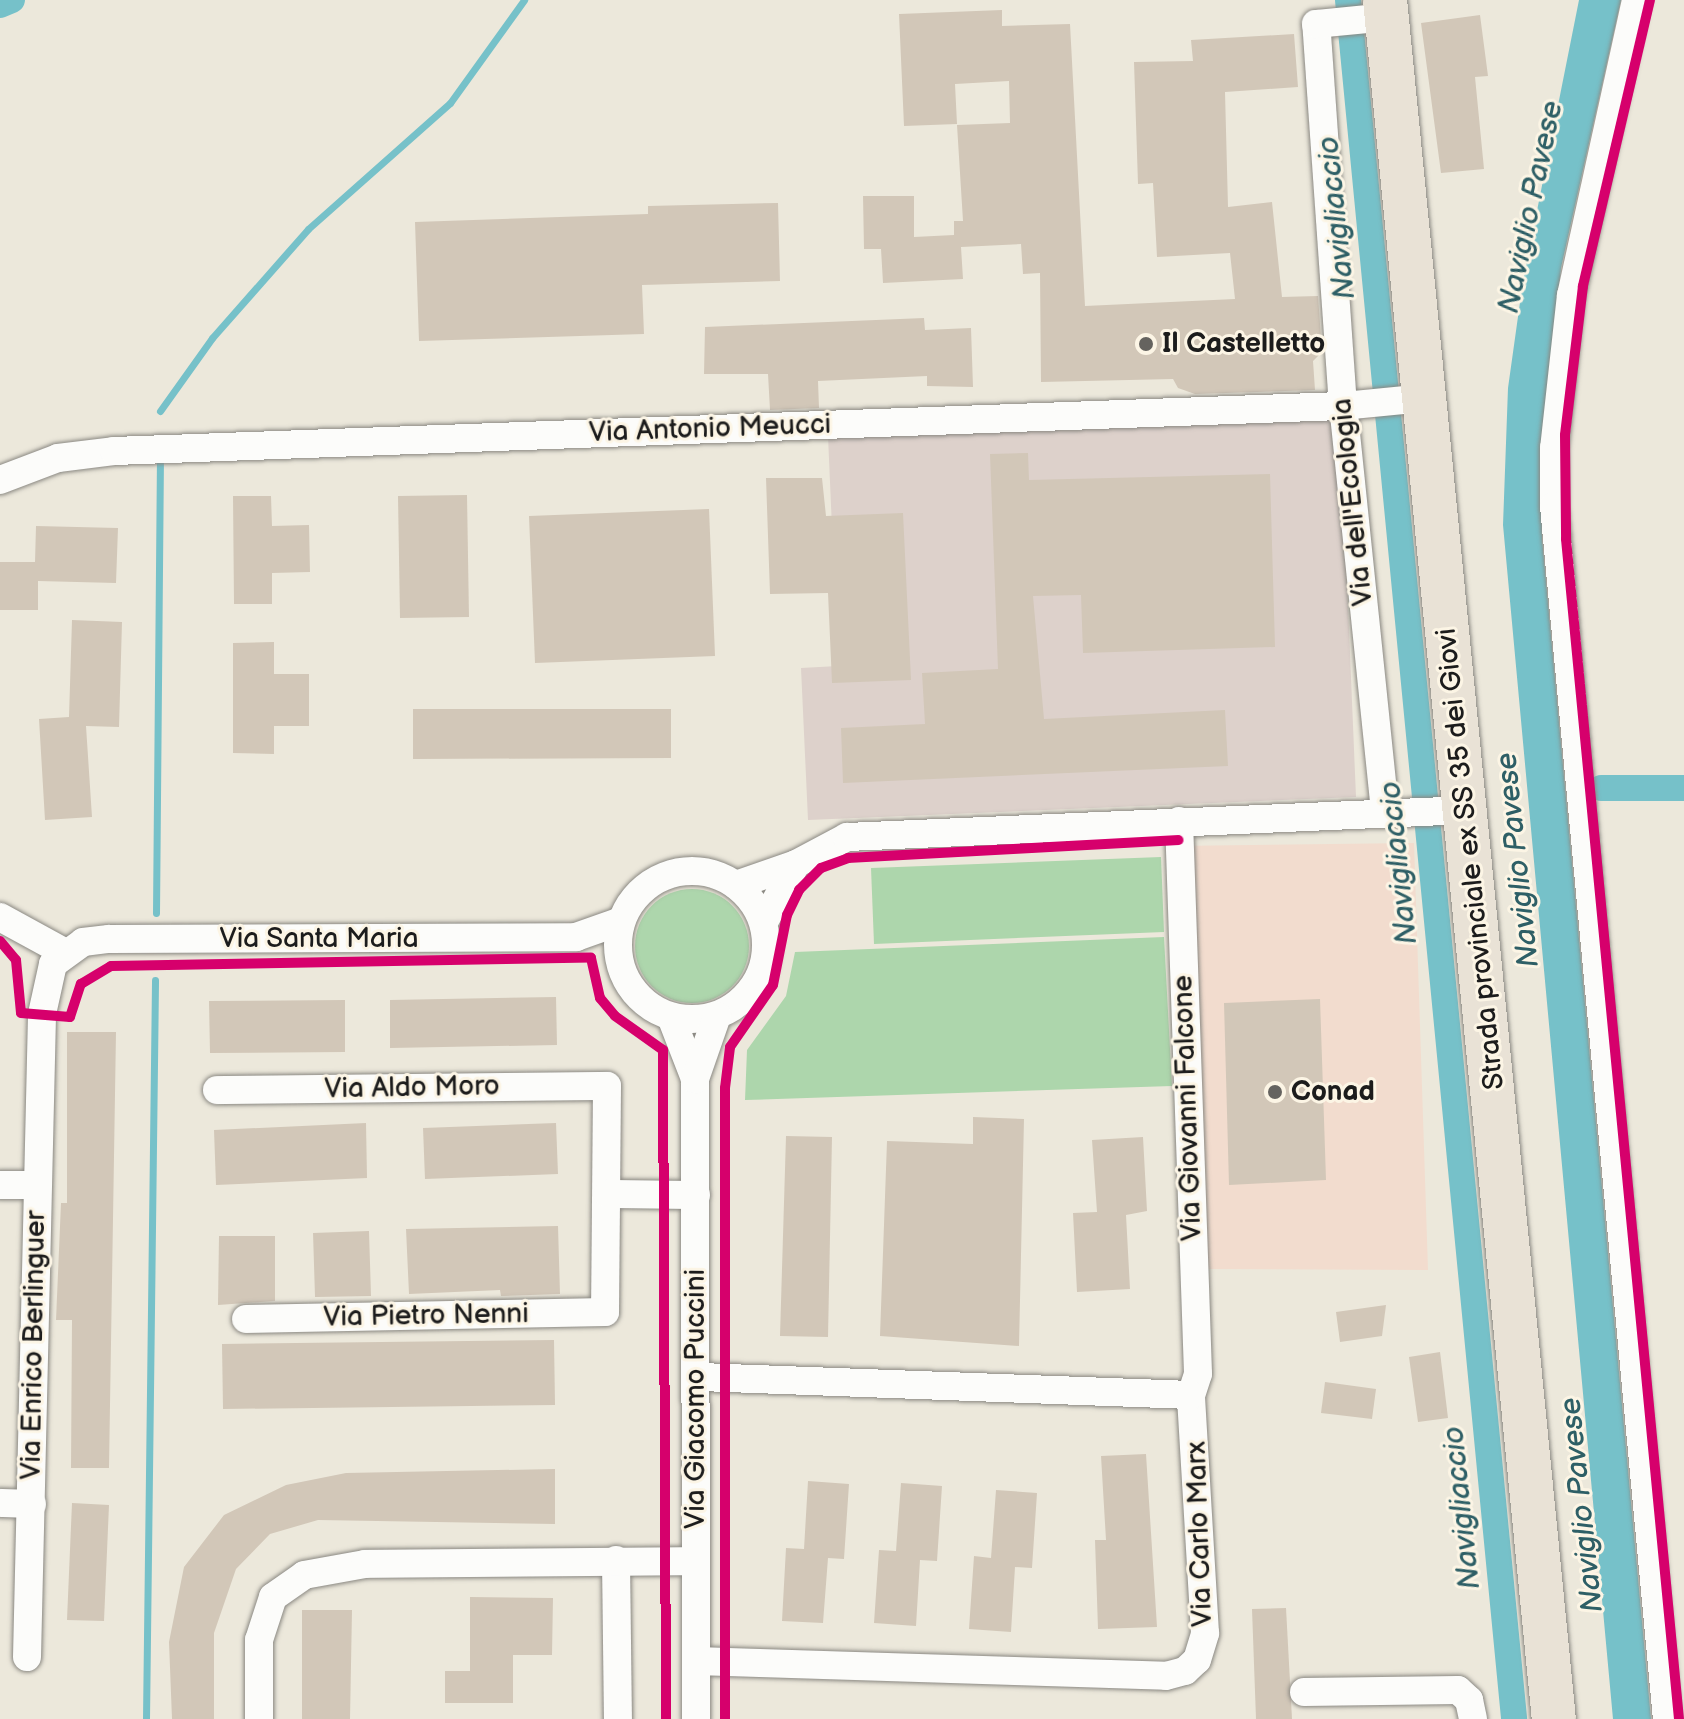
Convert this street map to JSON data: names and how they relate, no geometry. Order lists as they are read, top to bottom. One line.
{"streets":{"main road":["Strada provinciale ex SS 35 dei Giovi"],"street":["Via Antonio Meucci","Via dell'Ecologia","Via Santa Maria","Via Aldo Moro","Via Giovanni Falcone","Via Pietro Nenni","Via Enrico Berlinguer","Via Giacomo Puccini","Via Carlo Marx"]},"crossings":[["Via Antonio Meucci","Via dell'Ecologia"],["Via Antonio Meucci","Strada provinciale ex SS 35 dei Giovi"],["Via dell'Ecologia","Strada provinciale ex SS 35 dei Giovi"],["Via Santa Maria","Via Enrico Berlinguer"],["Via Santa Maria","Via Giacomo Puccini"],["Via Aldo Moro","Via Pietro Nenni"],["Via Giovanni Falcone","Via Carlo Marx"],["Via Giacomo Puccini","Via Carlo Marx"]],"water":["Naviglio Pavese","Navigliaccio"],"places":["Il Castelletto","Conad"]}
